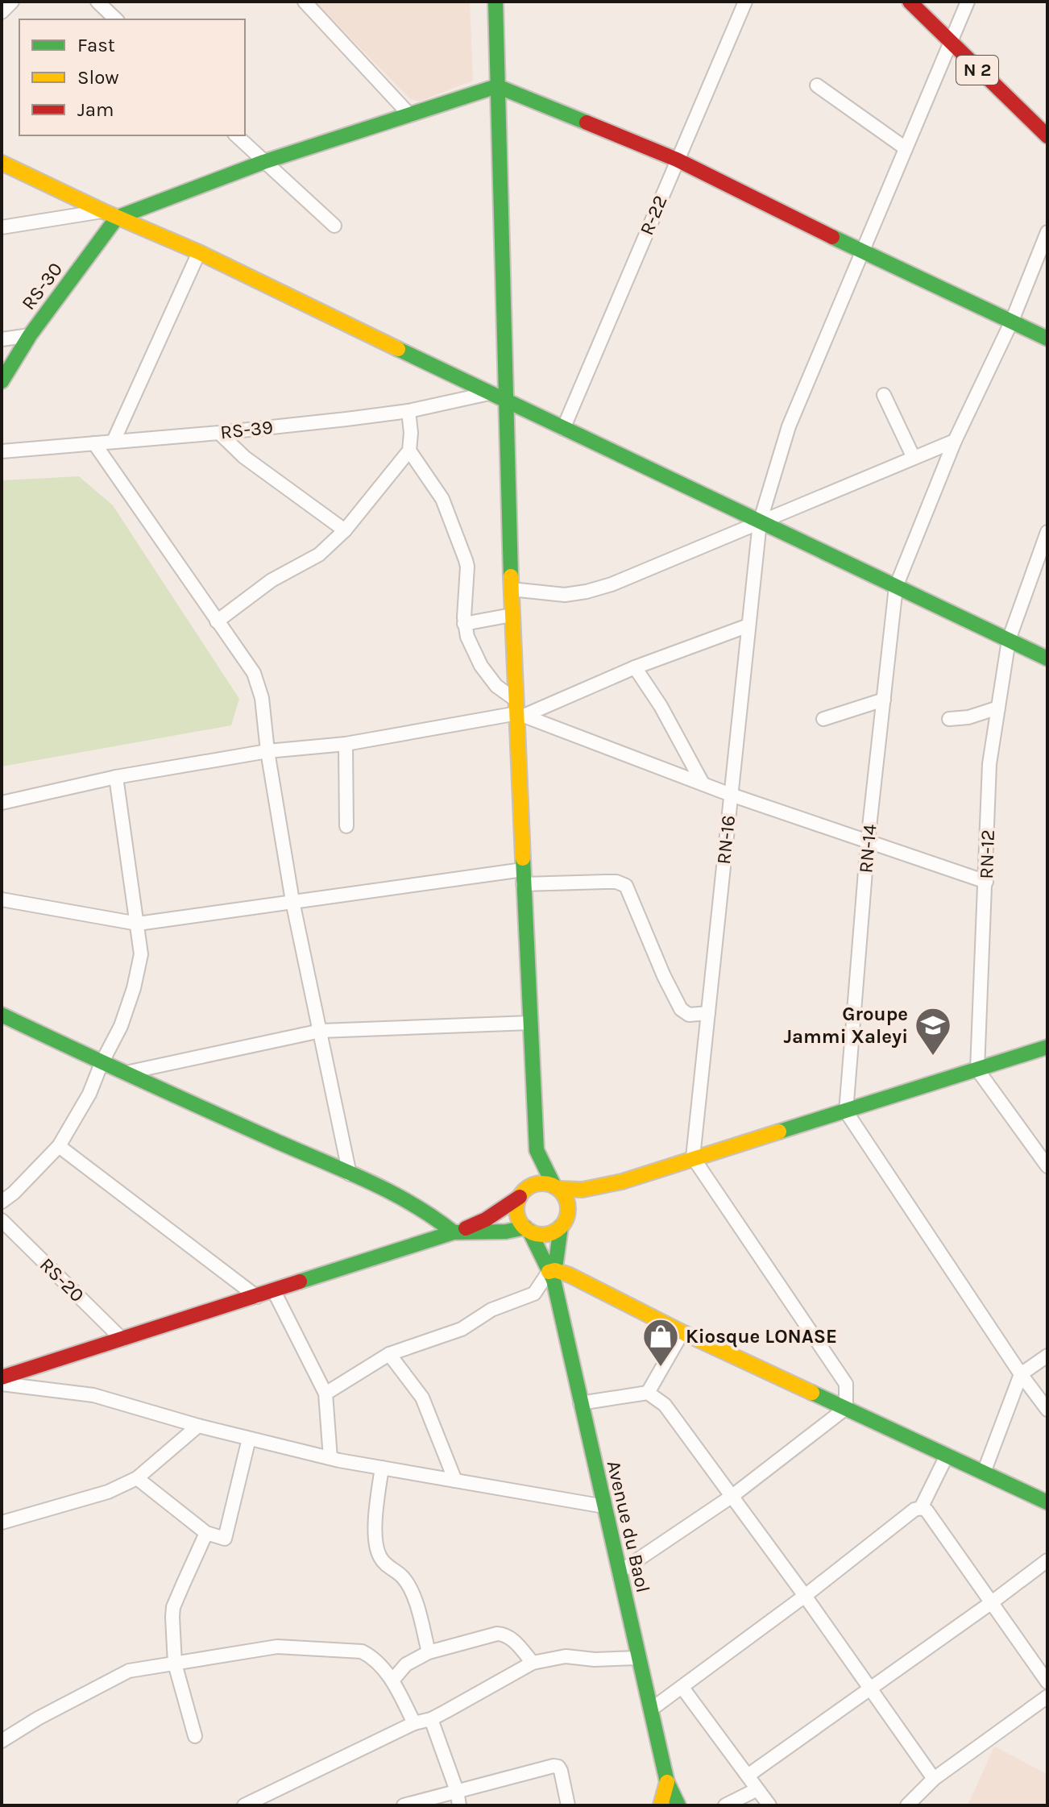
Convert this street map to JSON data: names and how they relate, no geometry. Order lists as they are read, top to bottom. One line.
{"streets":{"main road":["N 2","RS-30","Avenue du Baol"],"street":["R-22","RS-39","RN-16","RN-14","RN-12","RS-20"]},"crossings":[["N 2","RN-16"]],"places":{"school or university":["Groupe Jammi Xaleyi"],"shop":["Kiosque LONASE"]},"legend":["Fast","Slow","Jam"]}
